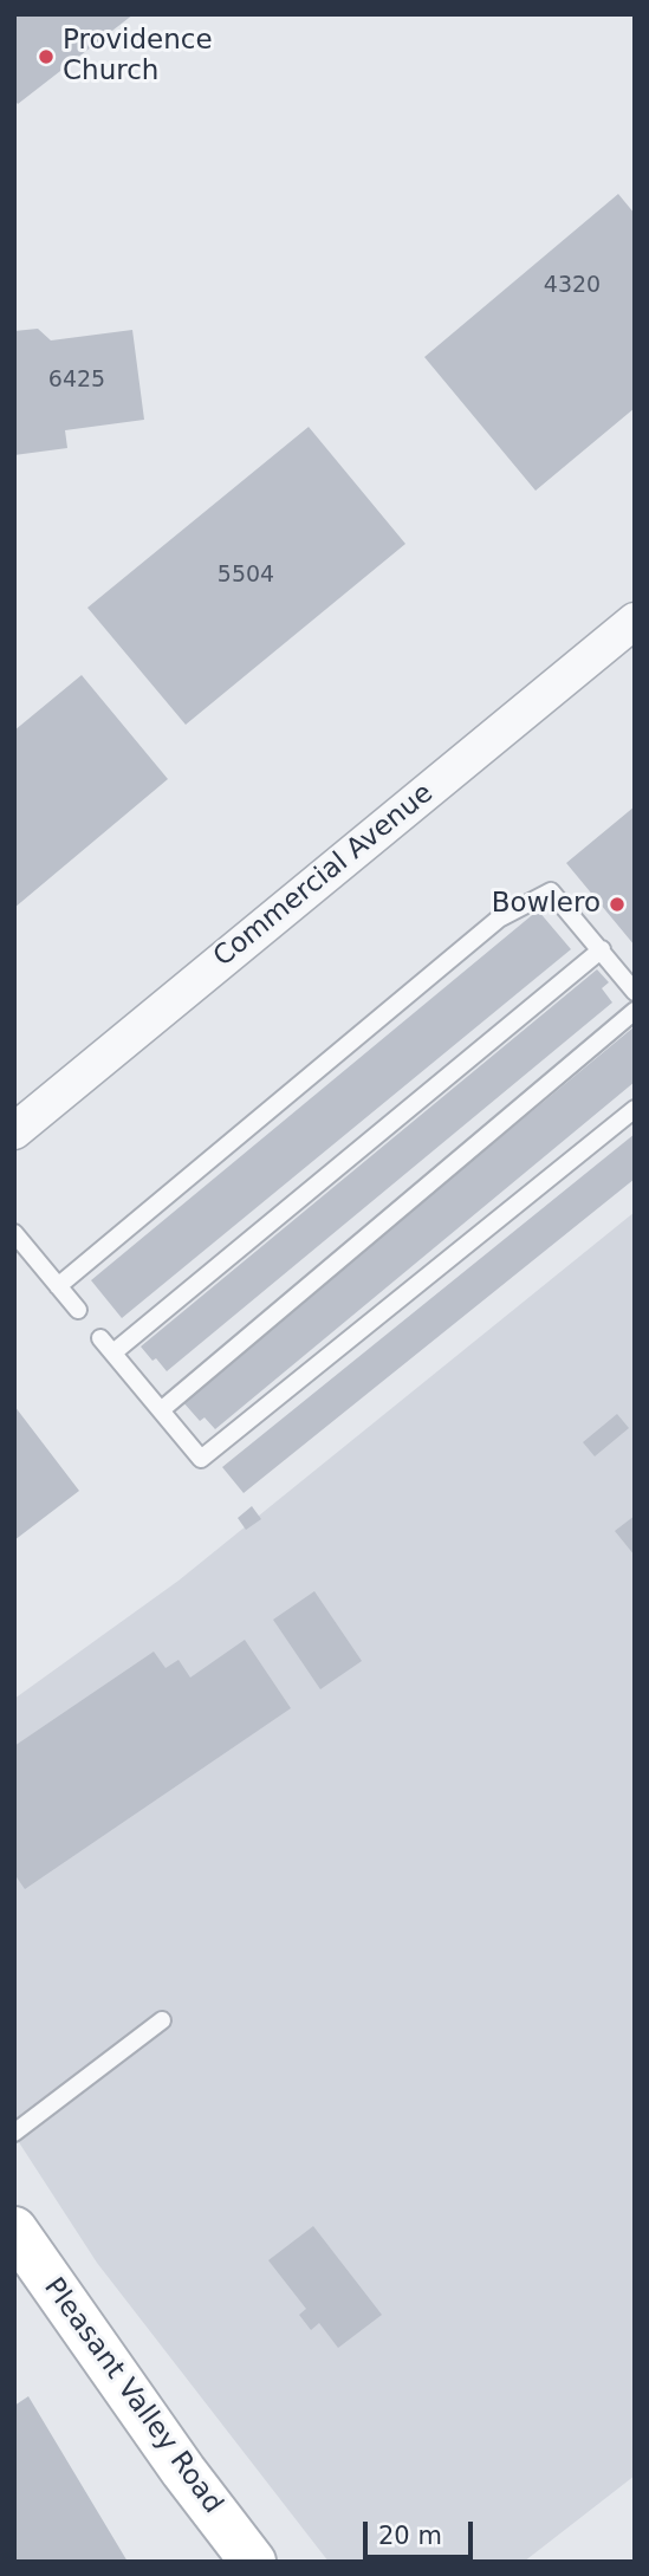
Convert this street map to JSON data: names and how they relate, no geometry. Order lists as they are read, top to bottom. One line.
{"streets":{"street":["Commercial Avenue","Pleasant Valley Road"]},"places":["Providence Church","Bowlero"],"house_numbers":["4320","6425","5504"],"scale_bar":"20 m"}
